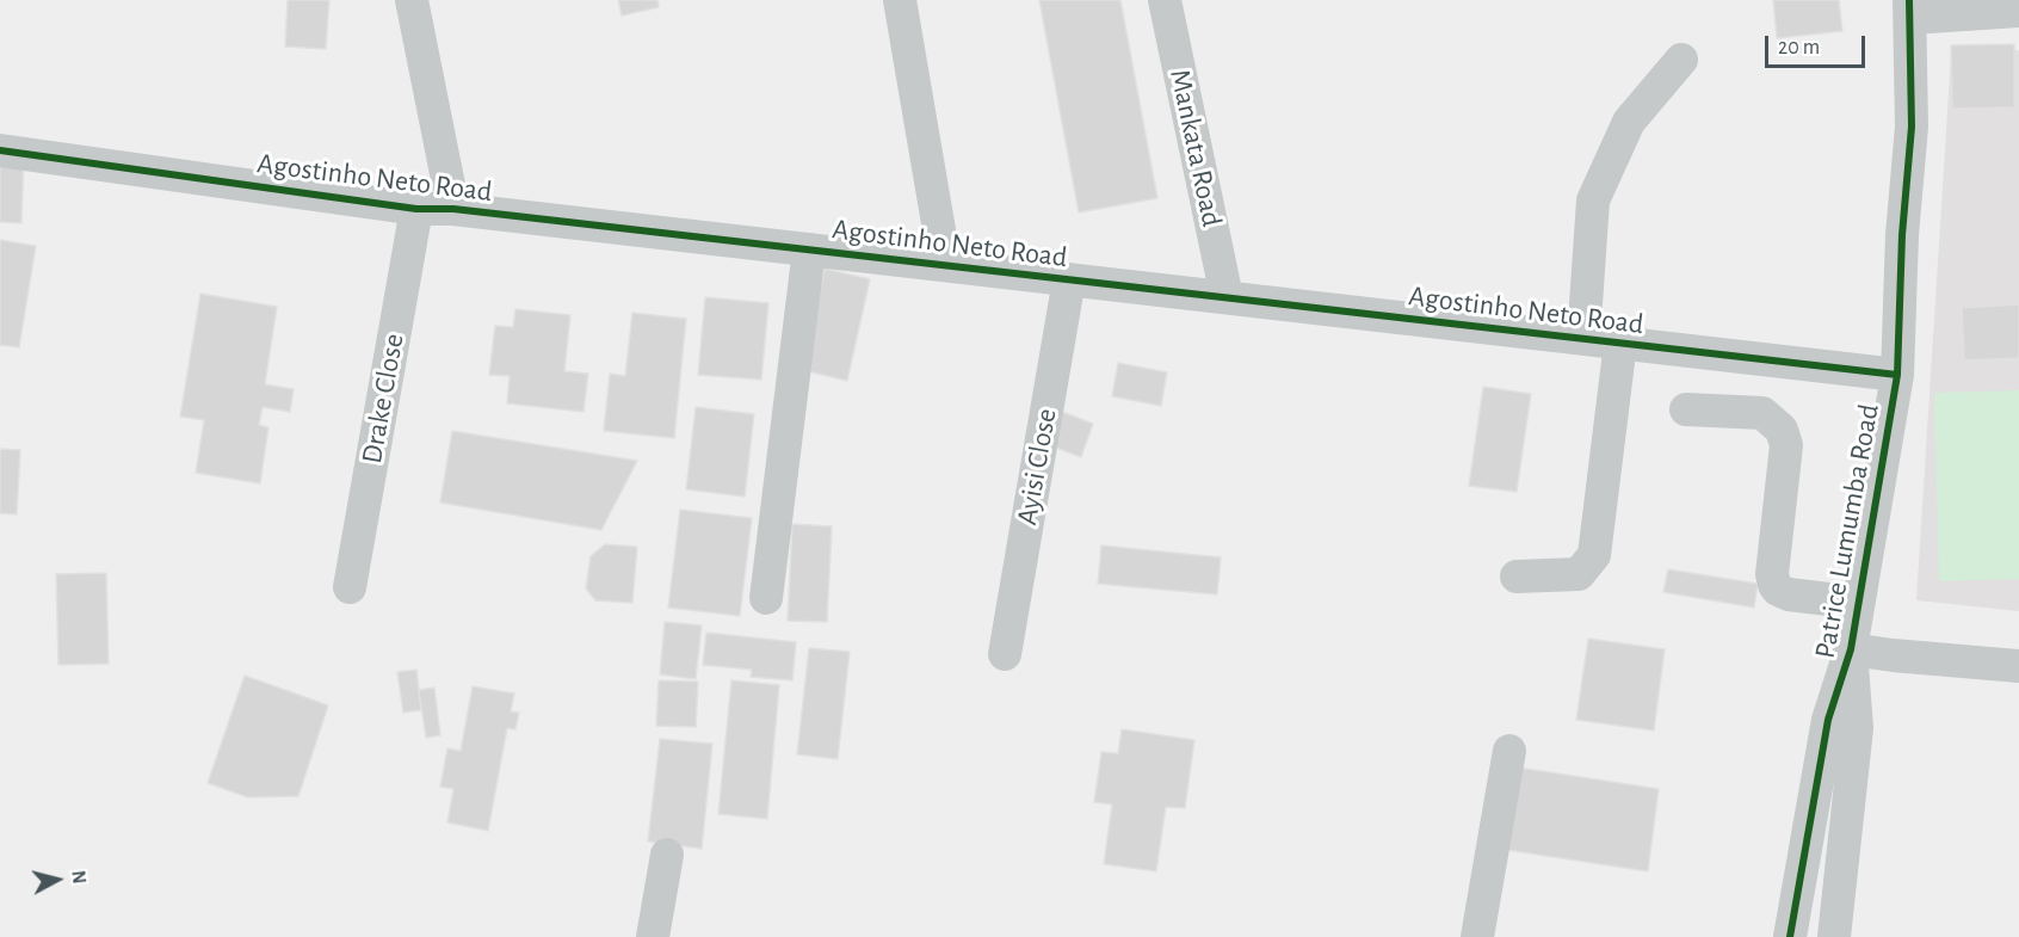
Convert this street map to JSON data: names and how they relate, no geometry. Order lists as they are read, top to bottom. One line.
{"streets":{"street":["Mankata Road","Agostinho Neto Road","Drake Close","Ayisi Close","Patrice Lumumba Road"]},"crossings":[["Mankata Road","Agostinho Neto Road"],["Agostinho Neto Road","Drake Close"],["Agostinho Neto Road","Ayisi Close"],["Agostinho Neto Road","Patrice Lumumba Road"]],"scale_bar":"20 m","north":"right"}
